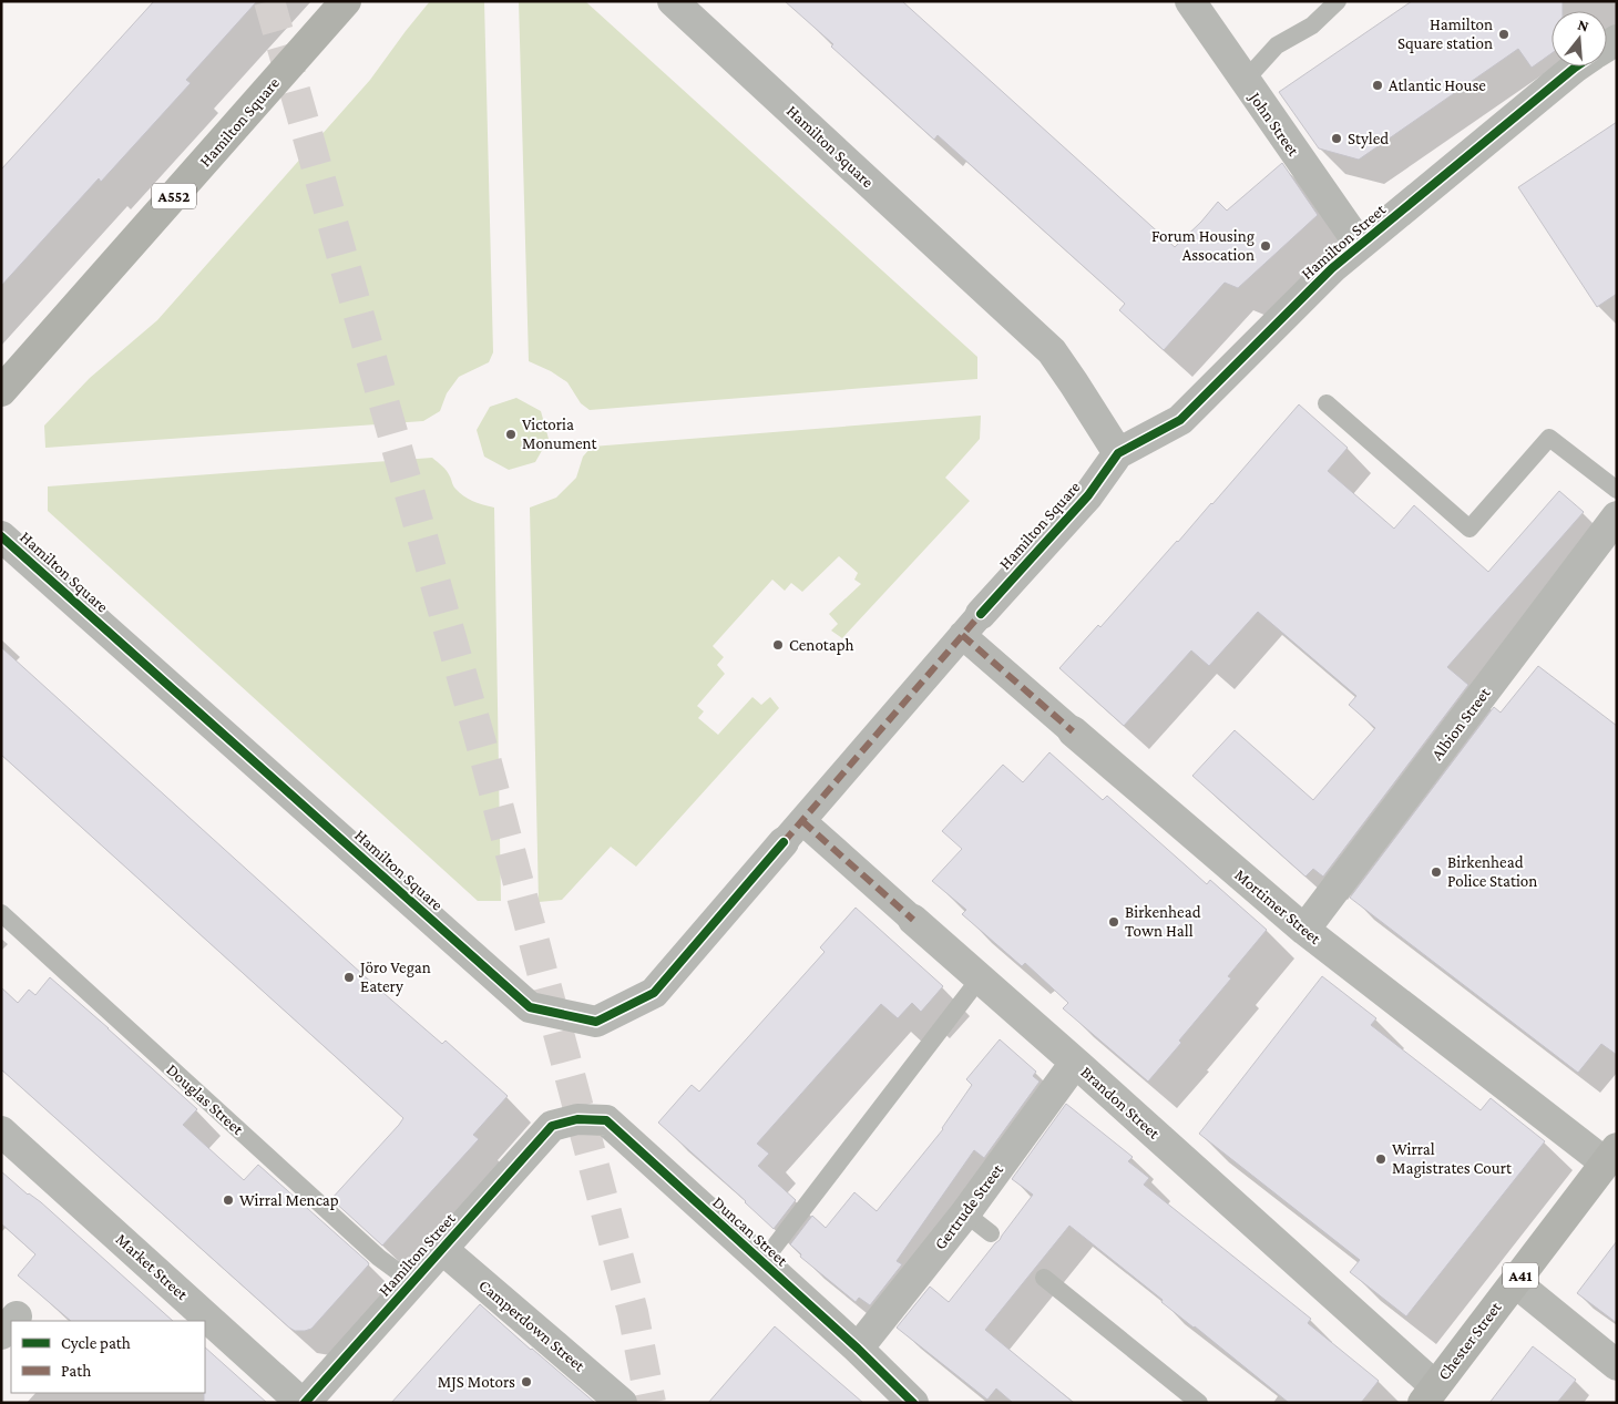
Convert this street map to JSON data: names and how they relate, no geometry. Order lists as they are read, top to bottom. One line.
{"streets":{"highway":["A41","Chester Street"],"main road":["Hamilton Square","A552"],"street":["John Street","Hamilton Street","Albion Street","Mortimer Street","Brandon Street","Gertrude Street","Duncan Street","Market Street","Camperdown Street"],"lane":["Douglas Street"]},"crossings":[["Hamilton Square","Hamilton Street"],["Hamilton Square","Mortimer Street"],["Hamilton Square","Brandon Street"],["John Street","Hamilton Street"],["Hamilton Street","Douglas Street"],["Hamilton Street","Duncan Street"],["Hamilton Street","Market Street"],["Hamilton Street","Camperdown Street"],["Albion Street","Mortimer Street"],["Mortimer Street","Chester Street"],["Brandon Street","Gertrude Street"],["Brandon Street","Chester Street"],["Gertrude Street","Duncan Street"]],"places":["Hamilton Square station","Atlantic House","Styled","Forum Housing Assocation","Victoria Monument","Cenotaph","Birkenhead Police Station","Birkenhead Town Hall","Jöro Vegan Eatery","Wirral Magistrates Court","Wirral Mencap","MJS Motors"],"legend":["Cycle path","Path"],"north":"top"}
